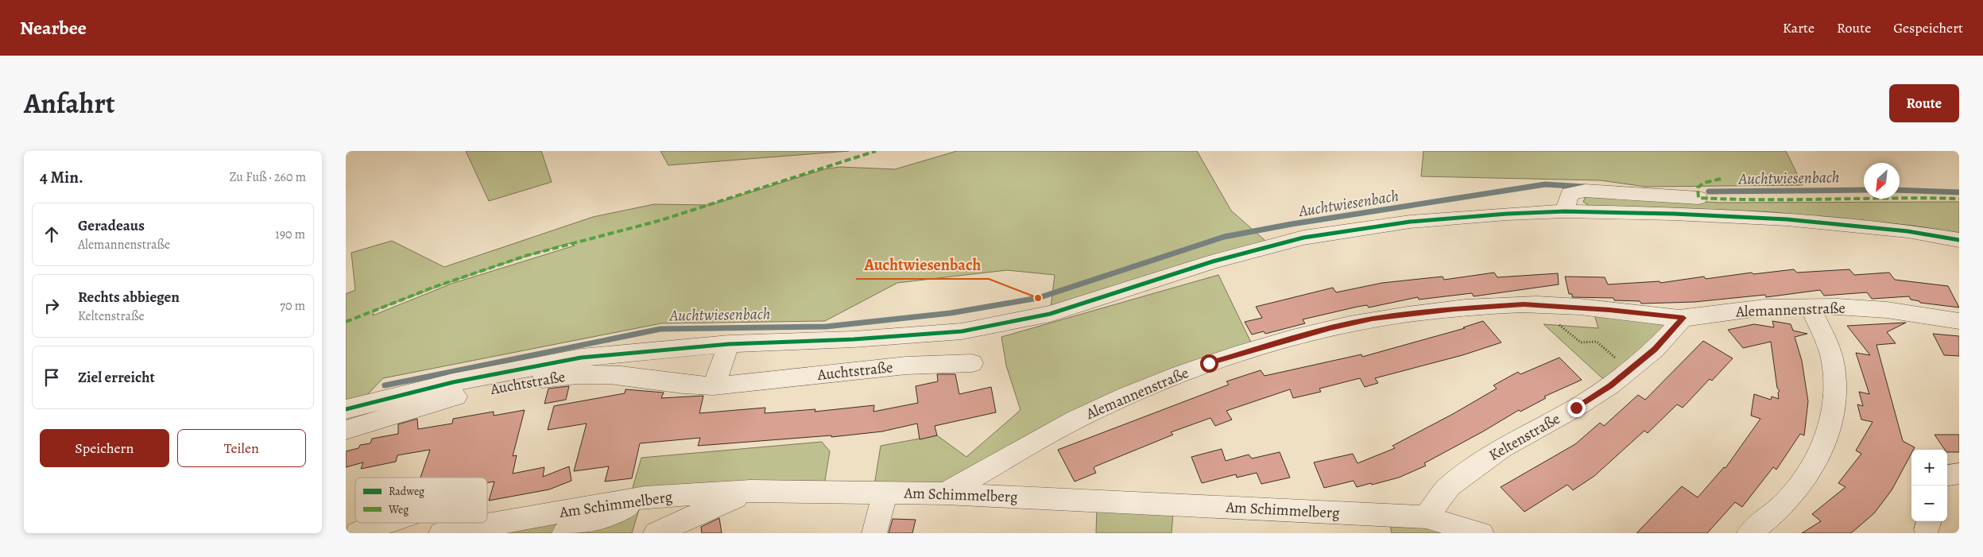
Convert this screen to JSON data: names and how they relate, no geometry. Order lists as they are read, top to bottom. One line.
{"streets":{"street":["Alemannenstraße","Auchtstraße","Keltenstraße","Am Schimmelberg"]},"crossings":[["Alemannenstraße","Keltenstraße"],["Alemannenstraße","Am Schimmelberg"],["Keltenstraße","Am Schimmelberg"]],"water":["Auchtwiesenbach"],"places":["Auchtwiesenbach"],"legend":["Radweg","Weg"],"north":"bottom left","page":{"header":"Nearbee","nav":["Karte","Route","Gespeichert"],"title":"Anfahrt","buttons":["Route",["Speichern","Teilen"]],"heading":["4 Min.","Zu Fuß · 260 m"],"list":[["Geradeaus","Alemannenstraße","190 m"],["Rechts abbiegen","Keltenstraße","70 m"],"Ziel erreicht"],"map_buttons":["+","−"]}}
